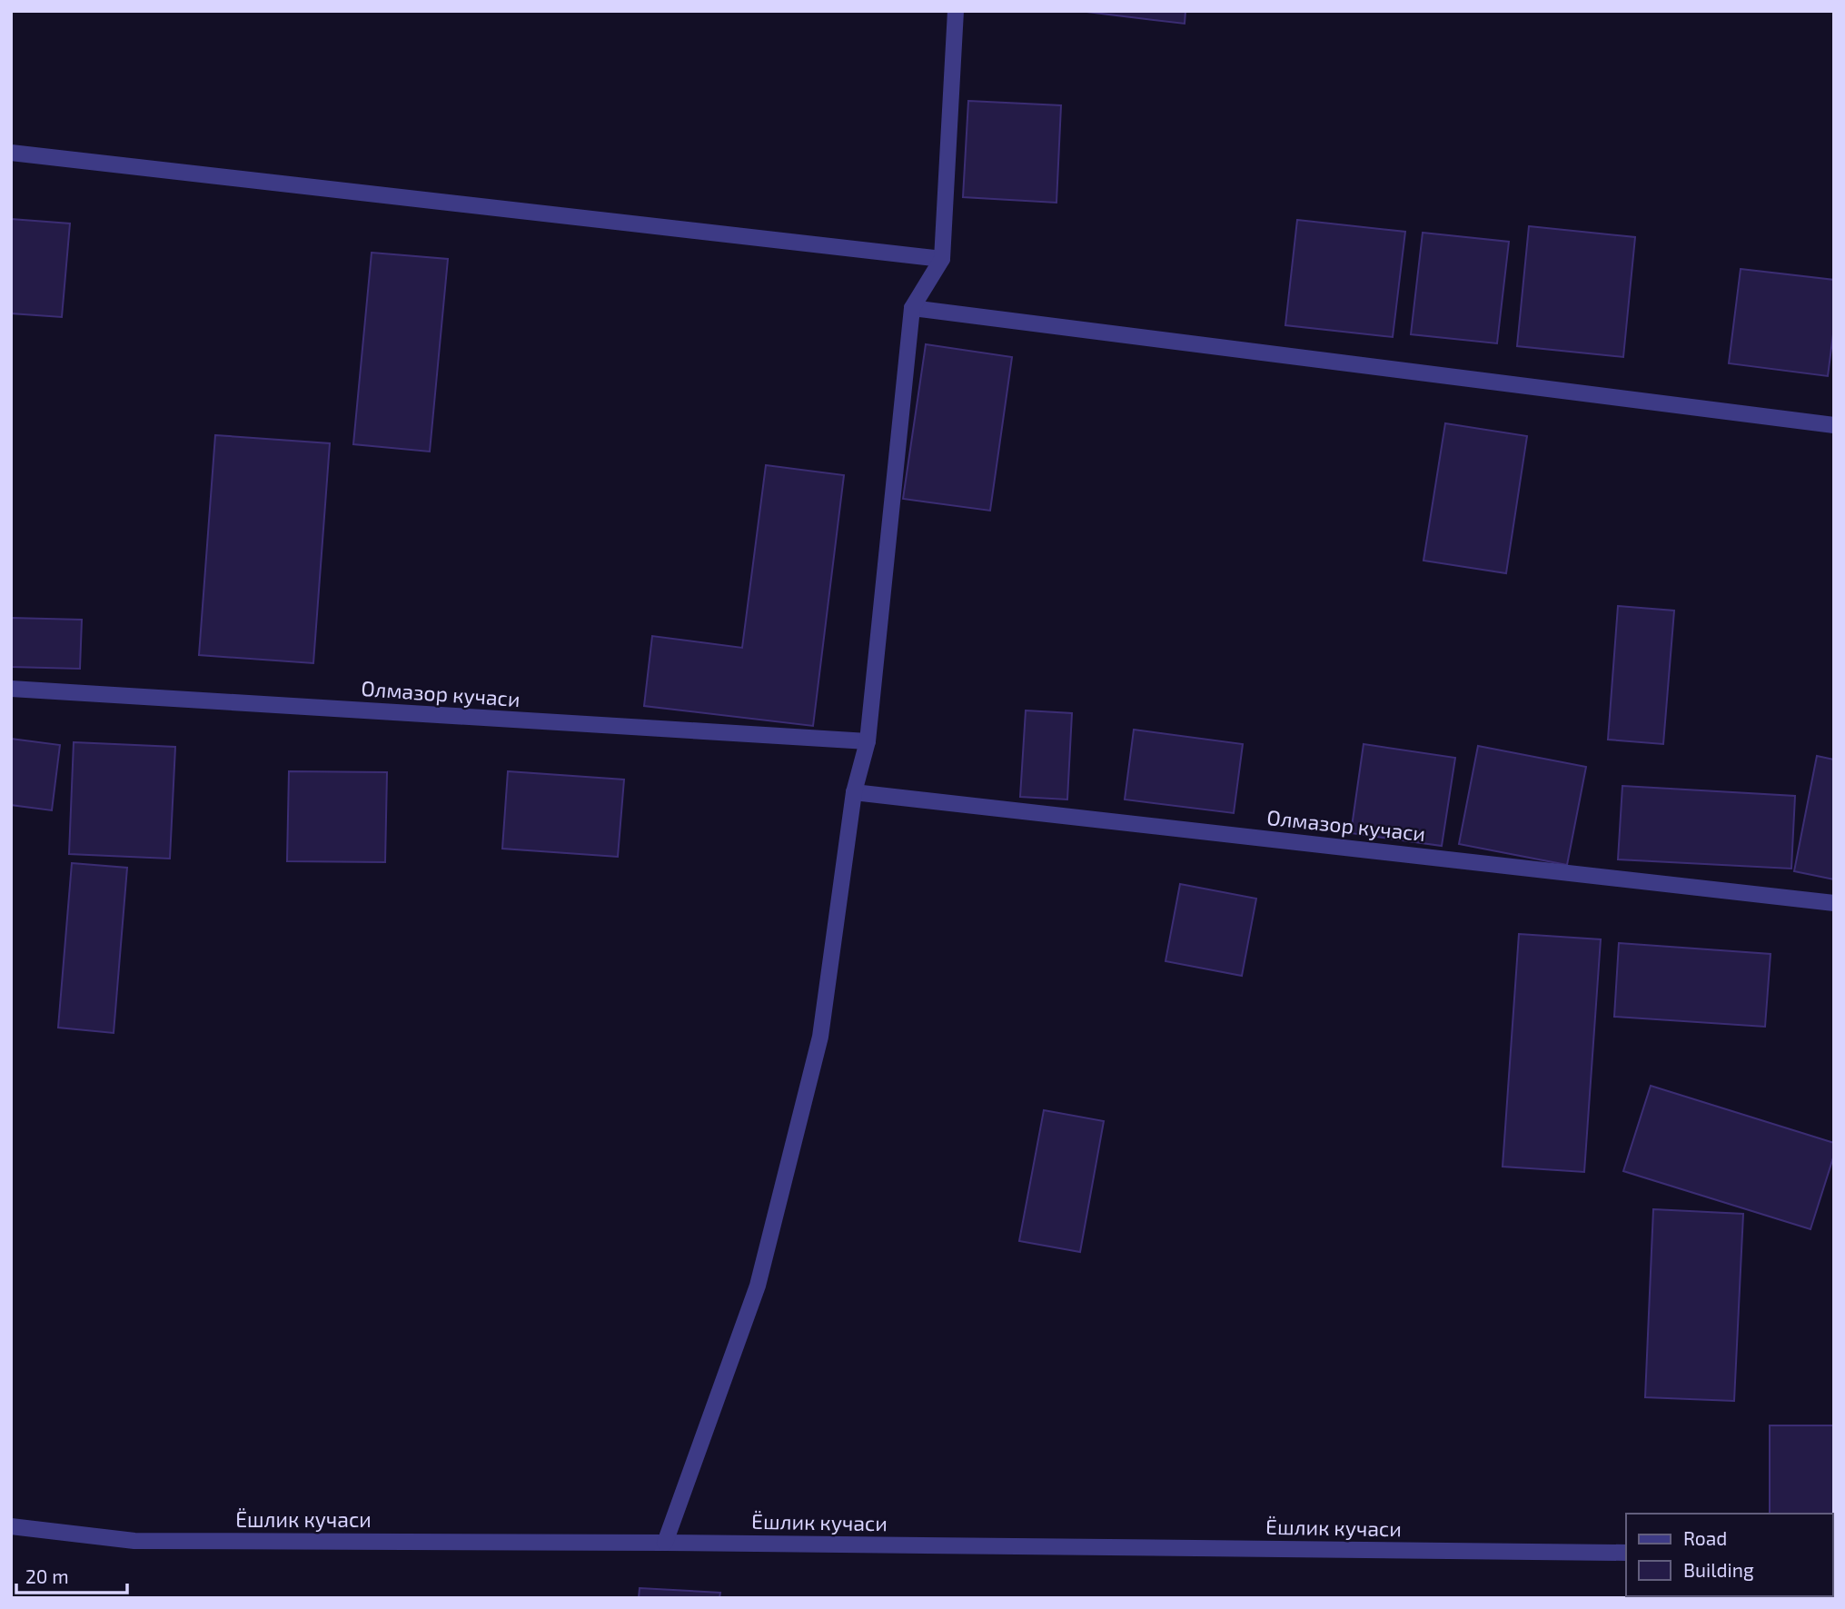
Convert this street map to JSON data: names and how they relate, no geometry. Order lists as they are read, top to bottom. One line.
{"streets":{"street":["Олмазор кучаси","Ёшлик кучаси"]},"legend":["Road","Building"],"scale_bar":"20 m"}
